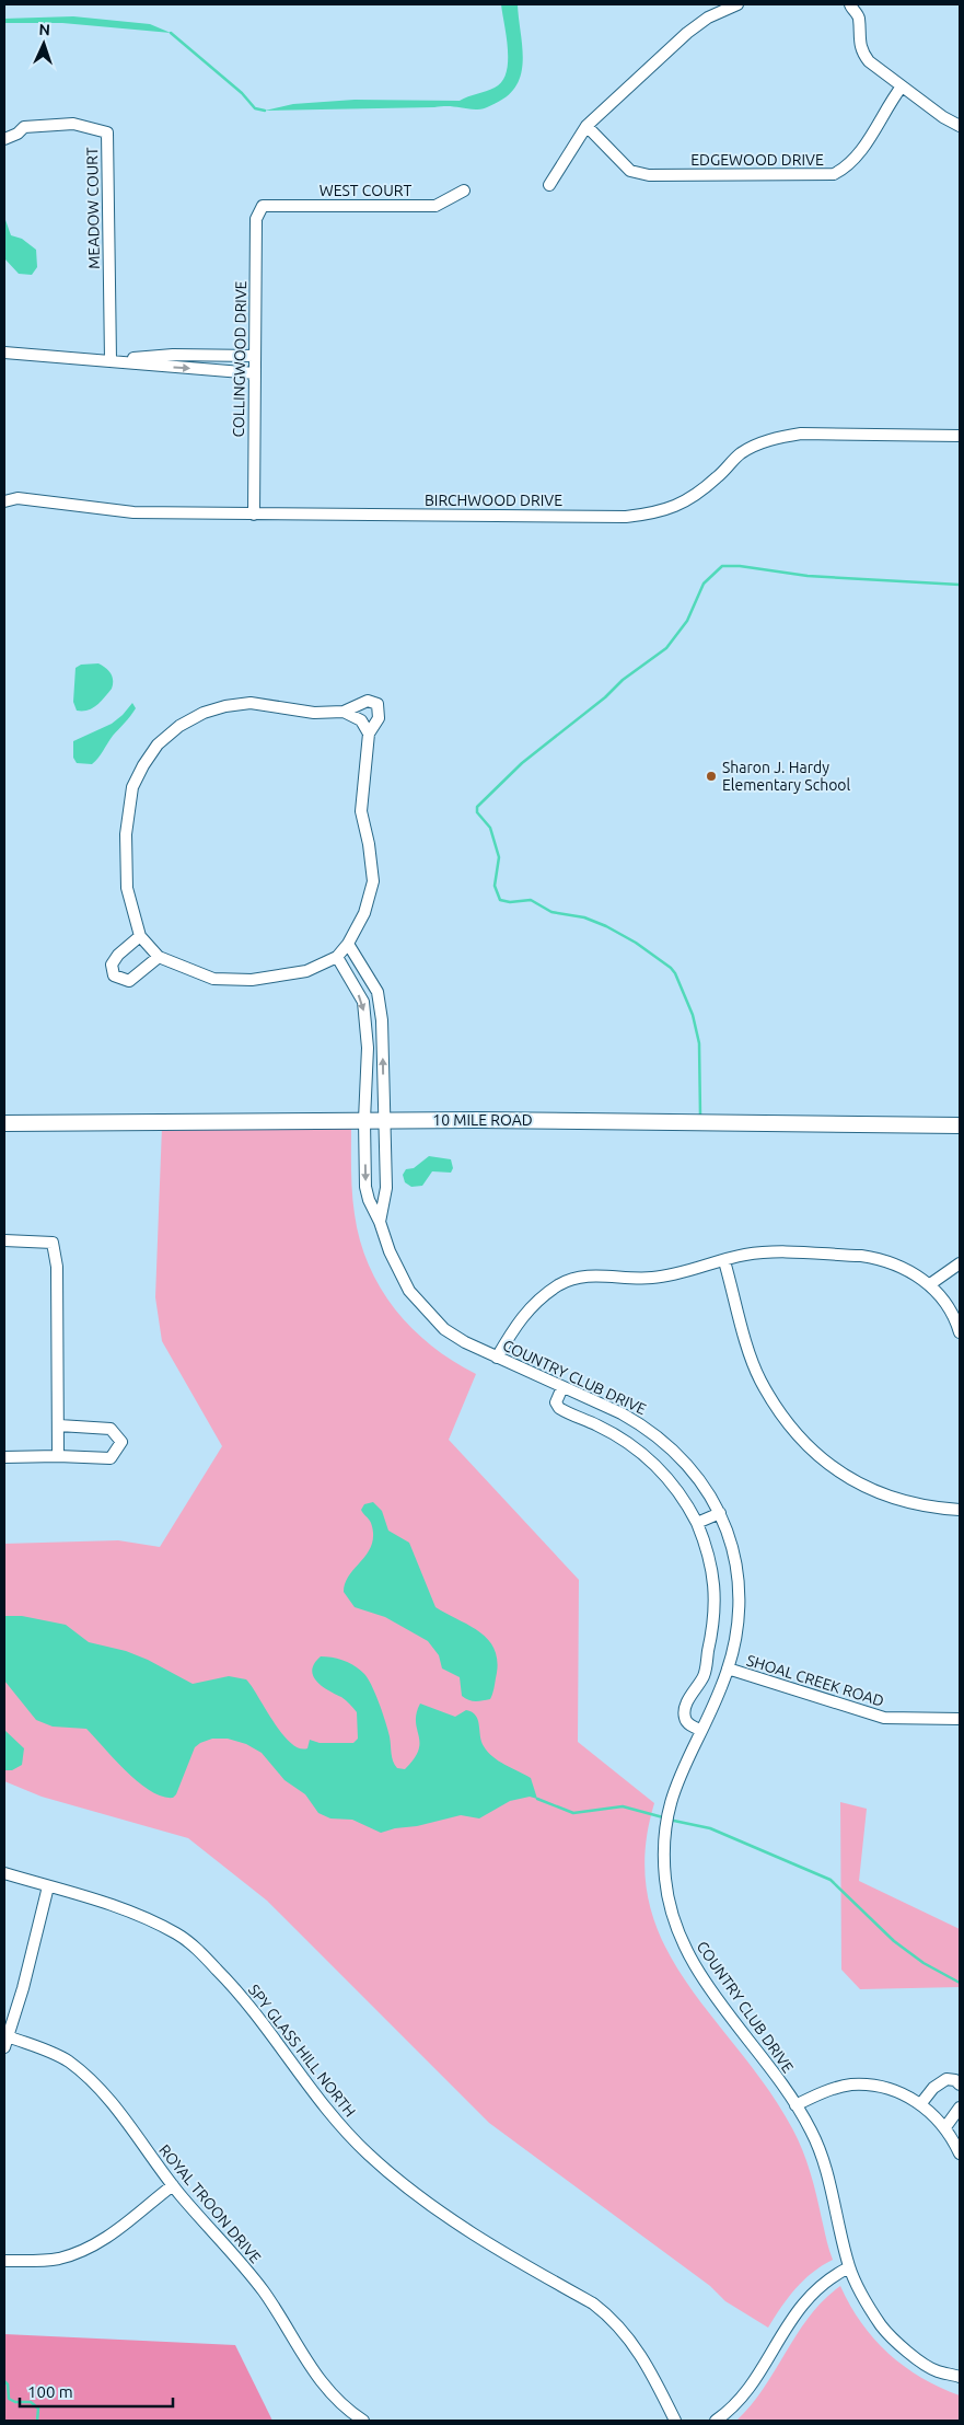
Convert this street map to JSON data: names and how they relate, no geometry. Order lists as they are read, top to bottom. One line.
{"streets":{"main road":["10 MILE ROAD"],"street":["EDGEWOOD DRIVE","WEST COURT","MEADOW COURT","COLLINGWOOD DRIVE","BIRCHWOOD DRIVE","COUNTRY CLUB DRIVE","SHOAL CREEK ROAD","SPY GLASS HILL NORTH","ROYAL TROON DRIVE"]},"crossings":[["WEST COURT","COLLINGWOOD DRIVE"],["COLLINGWOOD DRIVE","BIRCHWOOD DRIVE"],["10 MILE ROAD","COUNTRY CLUB DRIVE"],["COUNTRY CLUB DRIVE","SHOAL CREEK ROAD"]],"places":["Sharon J. Hardy Elementary School"],"scale_bar":"100 m","north":"top"}
